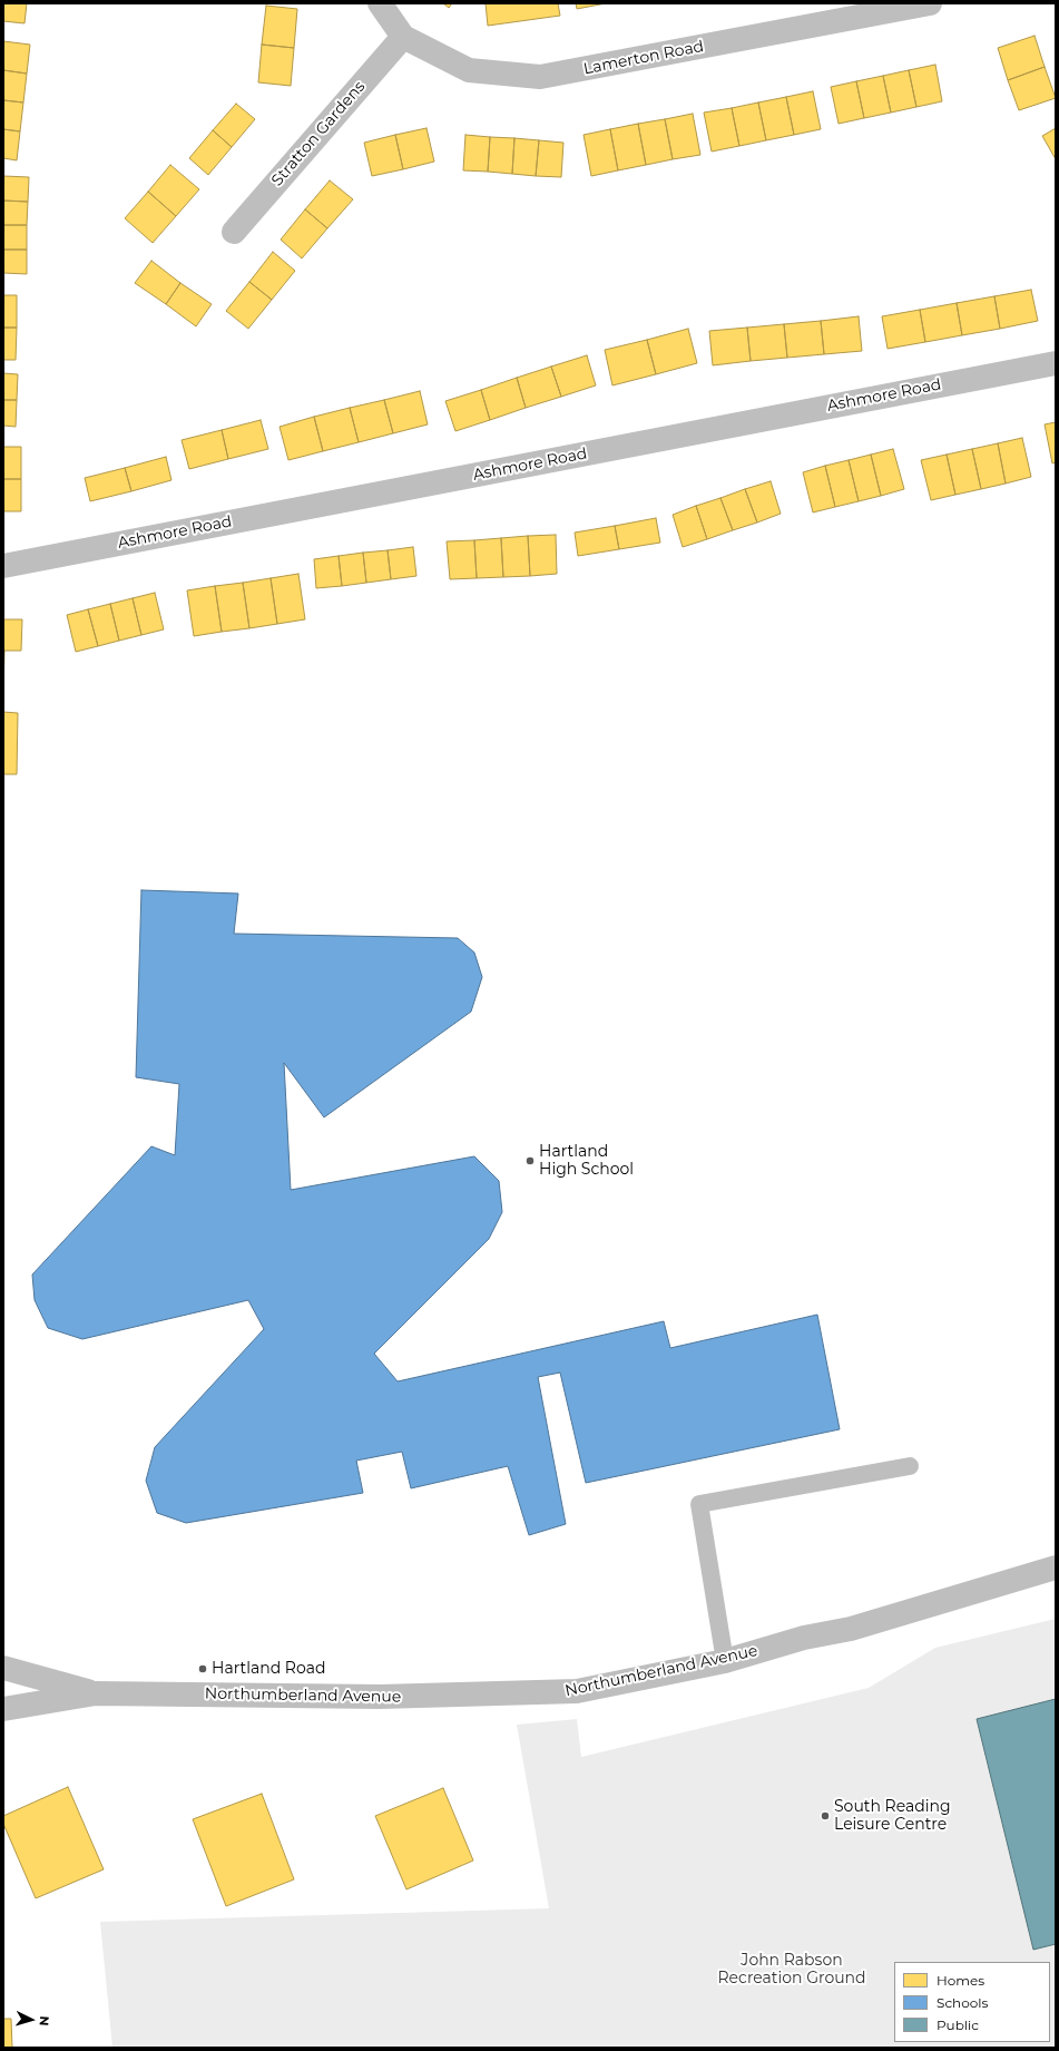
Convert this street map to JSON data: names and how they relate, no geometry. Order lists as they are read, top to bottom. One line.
{"streets":{"street":["Lamerton Road","Stratton Gardens","Ashmore Road","Northumberland Avenue"]},"crossings":[["Lamerton Road","Stratton Gardens"]],"parks":["John Rabson Recreation Ground"],"places":["Hartland High School","Hartland Road","South Reading Leisure Centre"],"legend":["Homes","Schools","Public"],"north":"right"}
